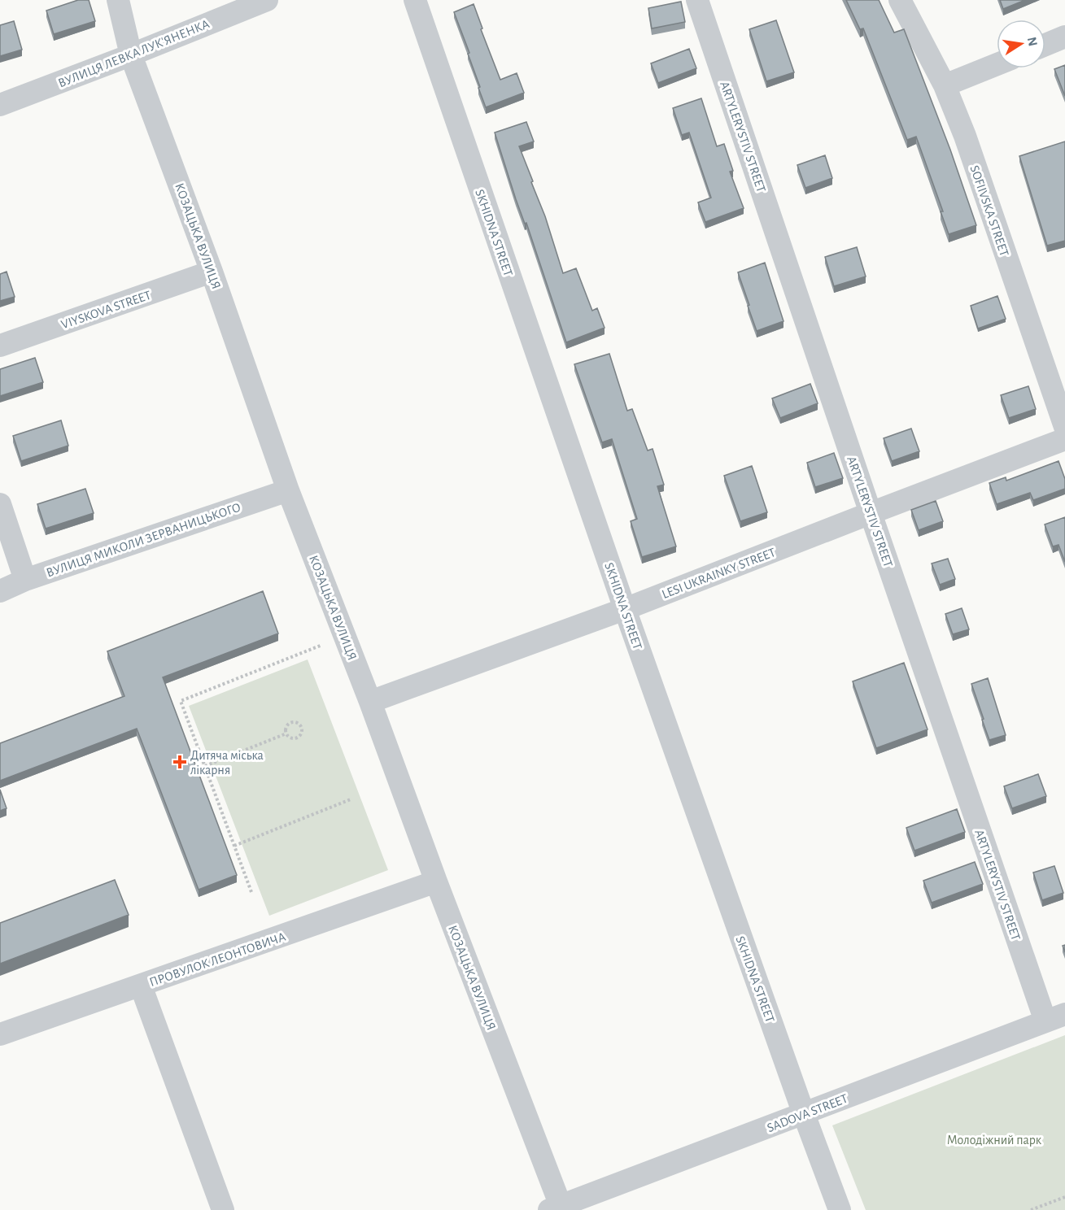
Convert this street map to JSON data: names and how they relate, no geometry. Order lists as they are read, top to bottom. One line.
{"streets":{"street":["ВУЛИЦЯ ЛЕВКА ЛУК'ЯНЕНКА","ARTYLERYSTIV STREET","SOFIIVSKA STREET","SKHIDNA STREET","КОЗАЦЬКА ВУЛИЦЯ","VIYSKOVA STREET","ВУЛИЦЯ МИКОЛИ ЗЕРВАНИЦЬКОГО","LESI UKRAINKY STREET","ПРОВУЛОК ЛЕОНТОВИЧА","SADOVA STREET"]},"crossings":[["ВУЛИЦЯ ЛЕВКА ЛУК'ЯНЕНКА","КОЗАЦЬКА ВУЛИЦЯ"],["ARTYLERYSTIV STREET","LESI UKRAINKY STREET"],["ARTYLERYSTIV STREET","SADOVA STREET"],["SKHIDNA STREET","LESI UKRAINKY STREET"],["SKHIDNA STREET","SADOVA STREET"],["КОЗАЦЬКА ВУЛИЦЯ","VIYSKOVA STREET"],["КОЗАЦЬКА ВУЛИЦЯ","ВУЛИЦЯ МИКОЛИ ЗЕРВАНИЦЬКОГО"],["КОЗАЦЬКА ВУЛИЦЯ","LESI UKRAINKY STREET"],["КОЗАЦЬКА ВУЛИЦЯ","ПРОВУЛОК ЛЕОНТОВИЧА"],["КОЗАЦЬКА ВУЛИЦЯ","SADOVA STREET"]],"parks":["Молодіжний парк"],"places":{"health":["Дитяча міська лікарня"]},"north":"right"}
